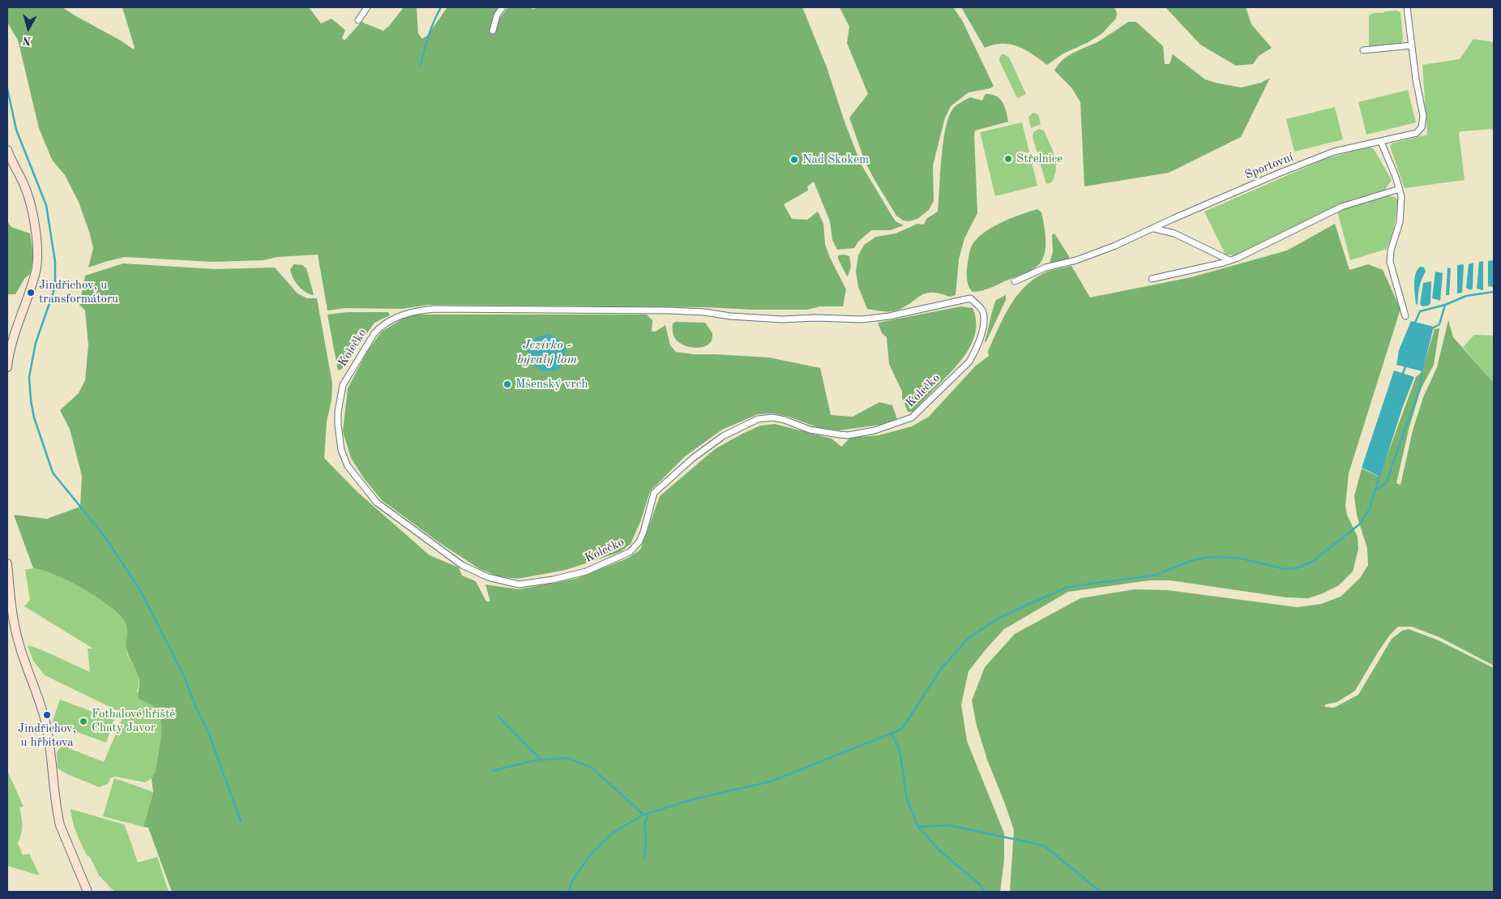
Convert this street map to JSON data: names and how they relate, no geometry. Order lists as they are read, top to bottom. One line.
{"streets":{"street":["Sportovní","Kolečko"]},"water":["Jezírko - bývalý lom"],"places":["Střelnice","Nad Skokem","Jindřichov, u transformátoru","Mšenský vrch","Jindřichov, u hřbitova","Fotbalové hřiště Chaty Javor"],"north":"bottom"}
